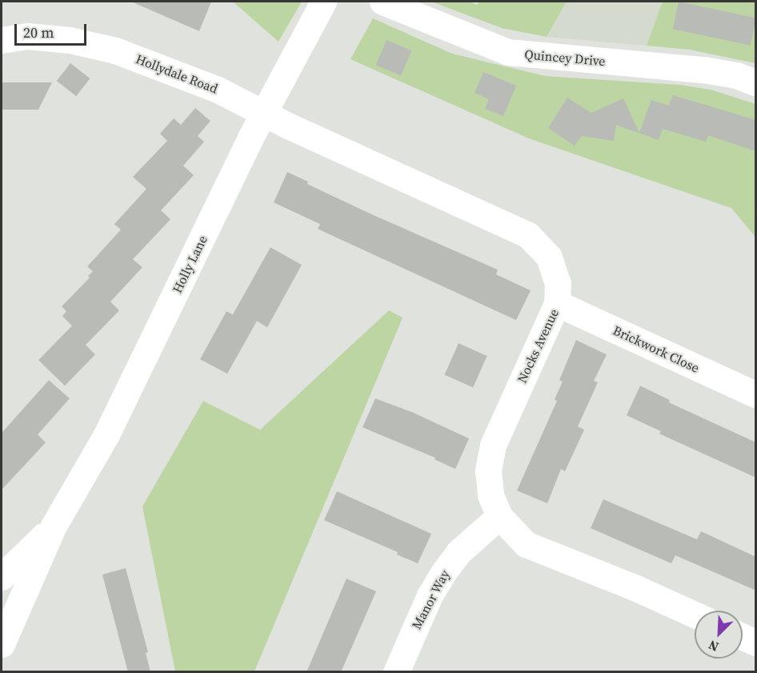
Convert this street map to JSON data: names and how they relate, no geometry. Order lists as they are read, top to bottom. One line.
{"streets":{"street":["Quincey Drive","Hollydale Road","Holly Lane","Nocks Avenue","Brickwork Close","Manor Way"]},"crossings":[["Hollydale Road","Holly Lane"],["Hollydale Road","Nocks Avenue"],["Holly Lane","Nocks Avenue"],["Nocks Avenue","Brickwork Close"],["Nocks Avenue","Manor Way"]],"scale_bar":"20 m","north":"bottom left"}
